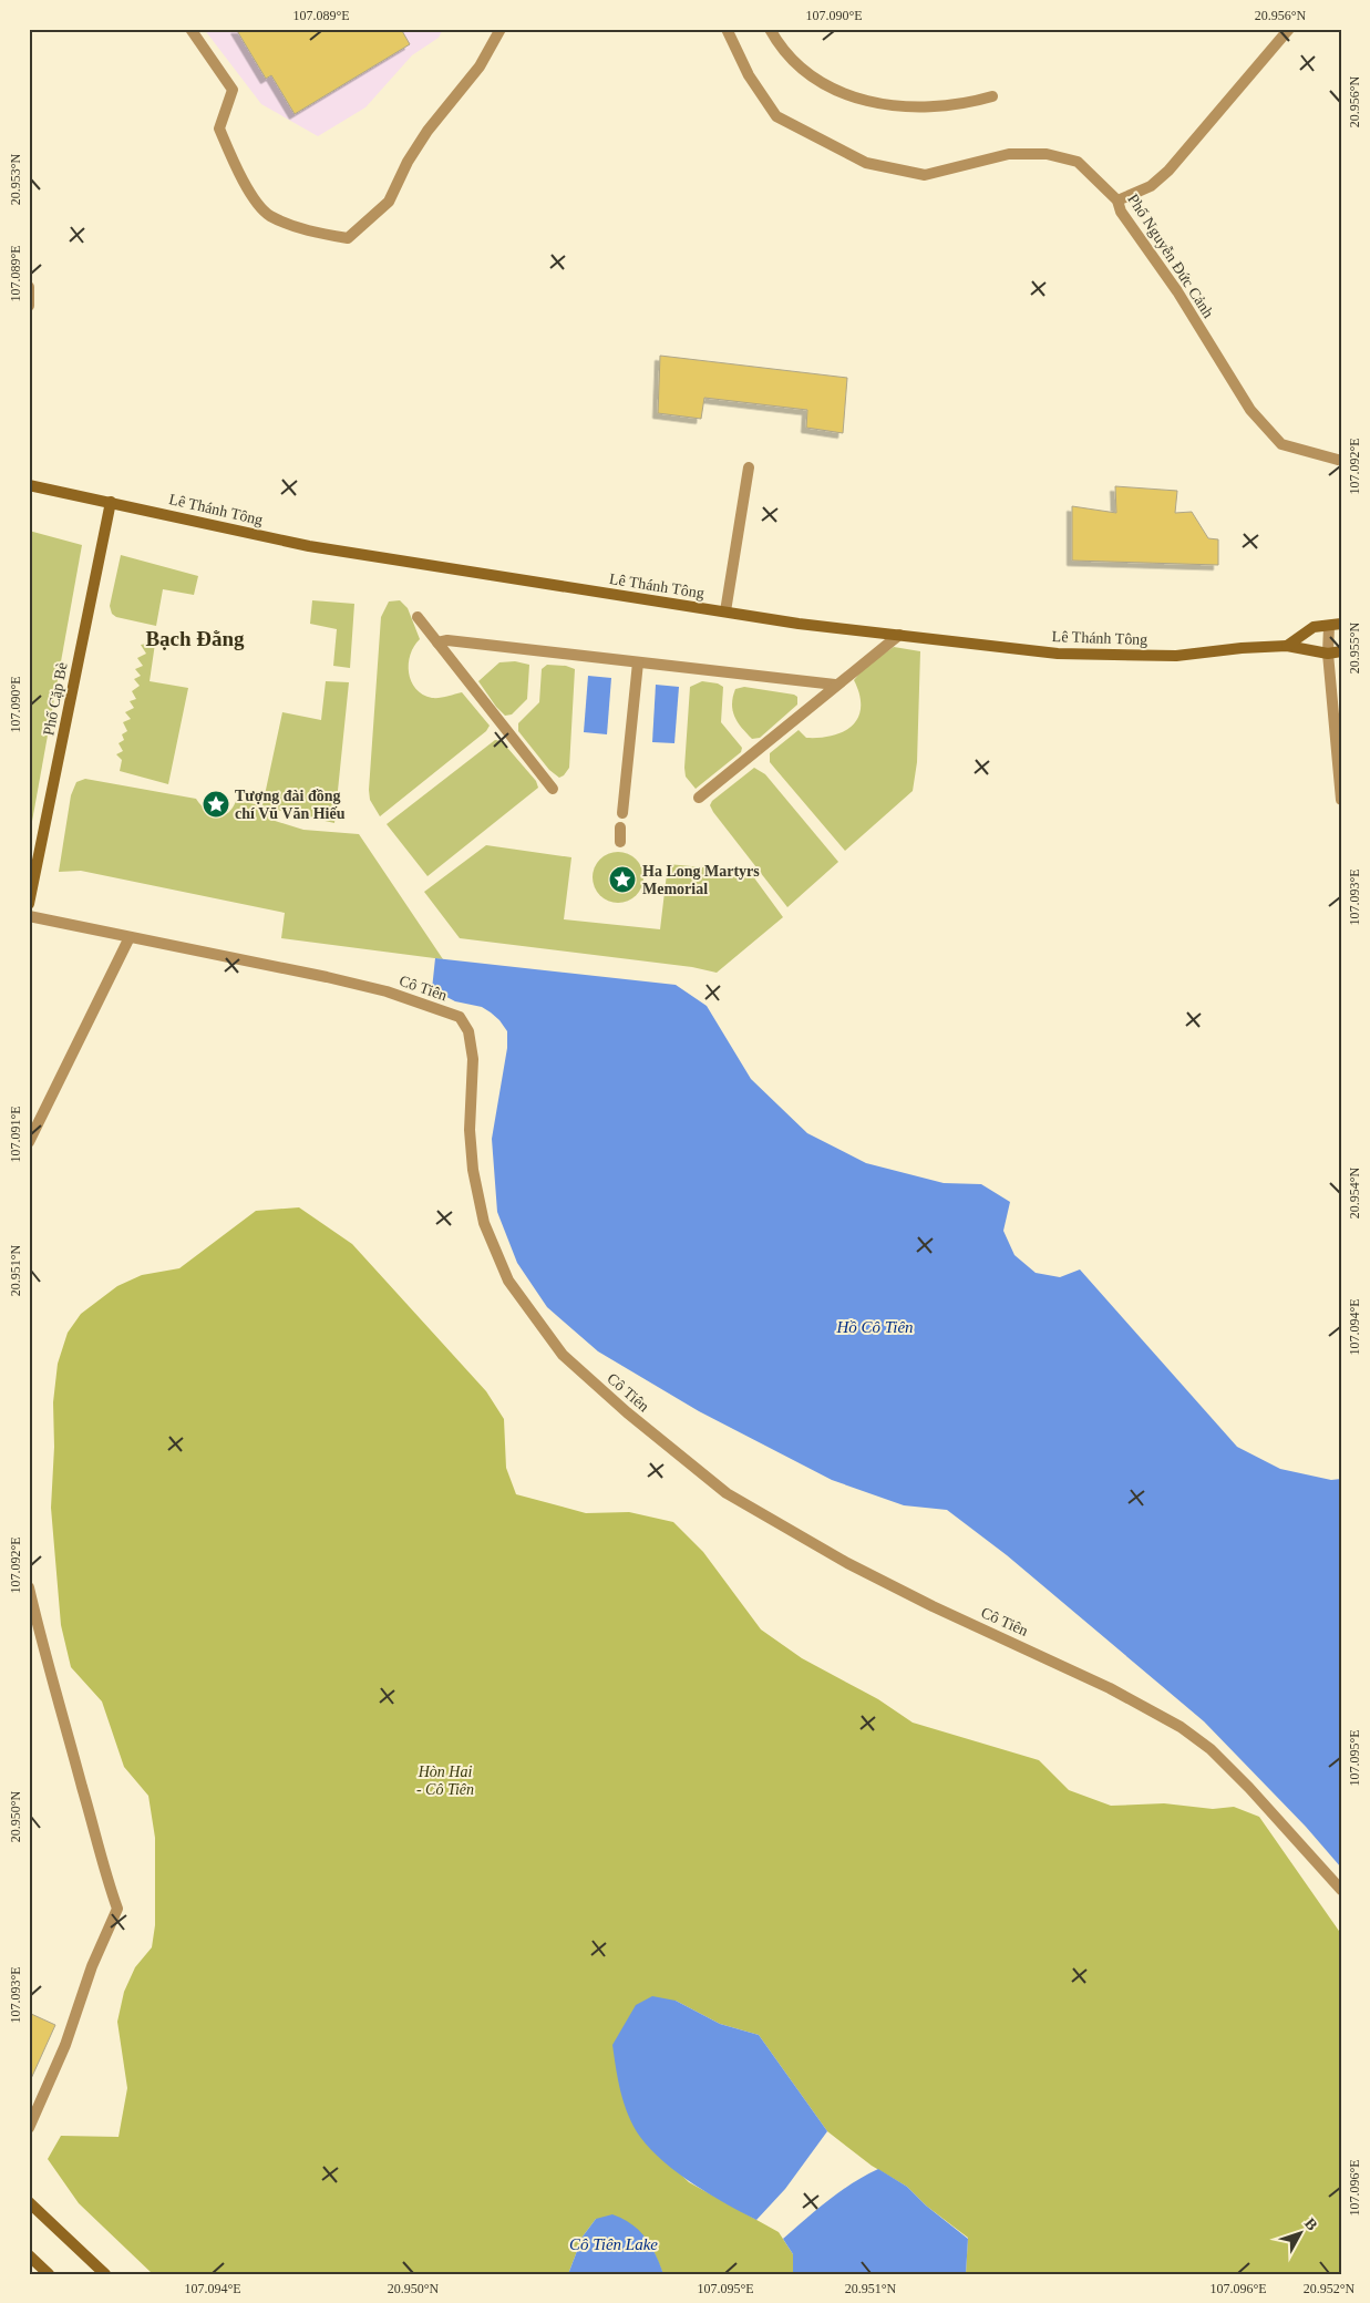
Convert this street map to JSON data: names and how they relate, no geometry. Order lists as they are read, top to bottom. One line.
{"streets":{"main road":["Lê Thánh Tông","Phố Cặp Bè"],"street":["Phố Nguyễn Đức Cảnh","Cô Tiên"]},"crossings":[["Lê Thánh Tông","Phố Cặp Bè"]],"districts":["Bạch Đằng"],"water":["Hồ Cô Tiên","Cô Tiên Lake"],"parks":["Hòn Hai - Cô Tiên"],"places":{"place":["Tượng đài đồng chí Vũ Văn Hiếu","Ha Long Martyrs Memorial"]},"north":"top right","coordinates":["107.089°E","107.090°E","20.956°N","20.953°N","107.092°E","20.955°N","107.093°E","107.091°E","20.954°N","20.951°N","107.094°E","107.095°E","20.950°N","107.096°E","20.952°N"]}
